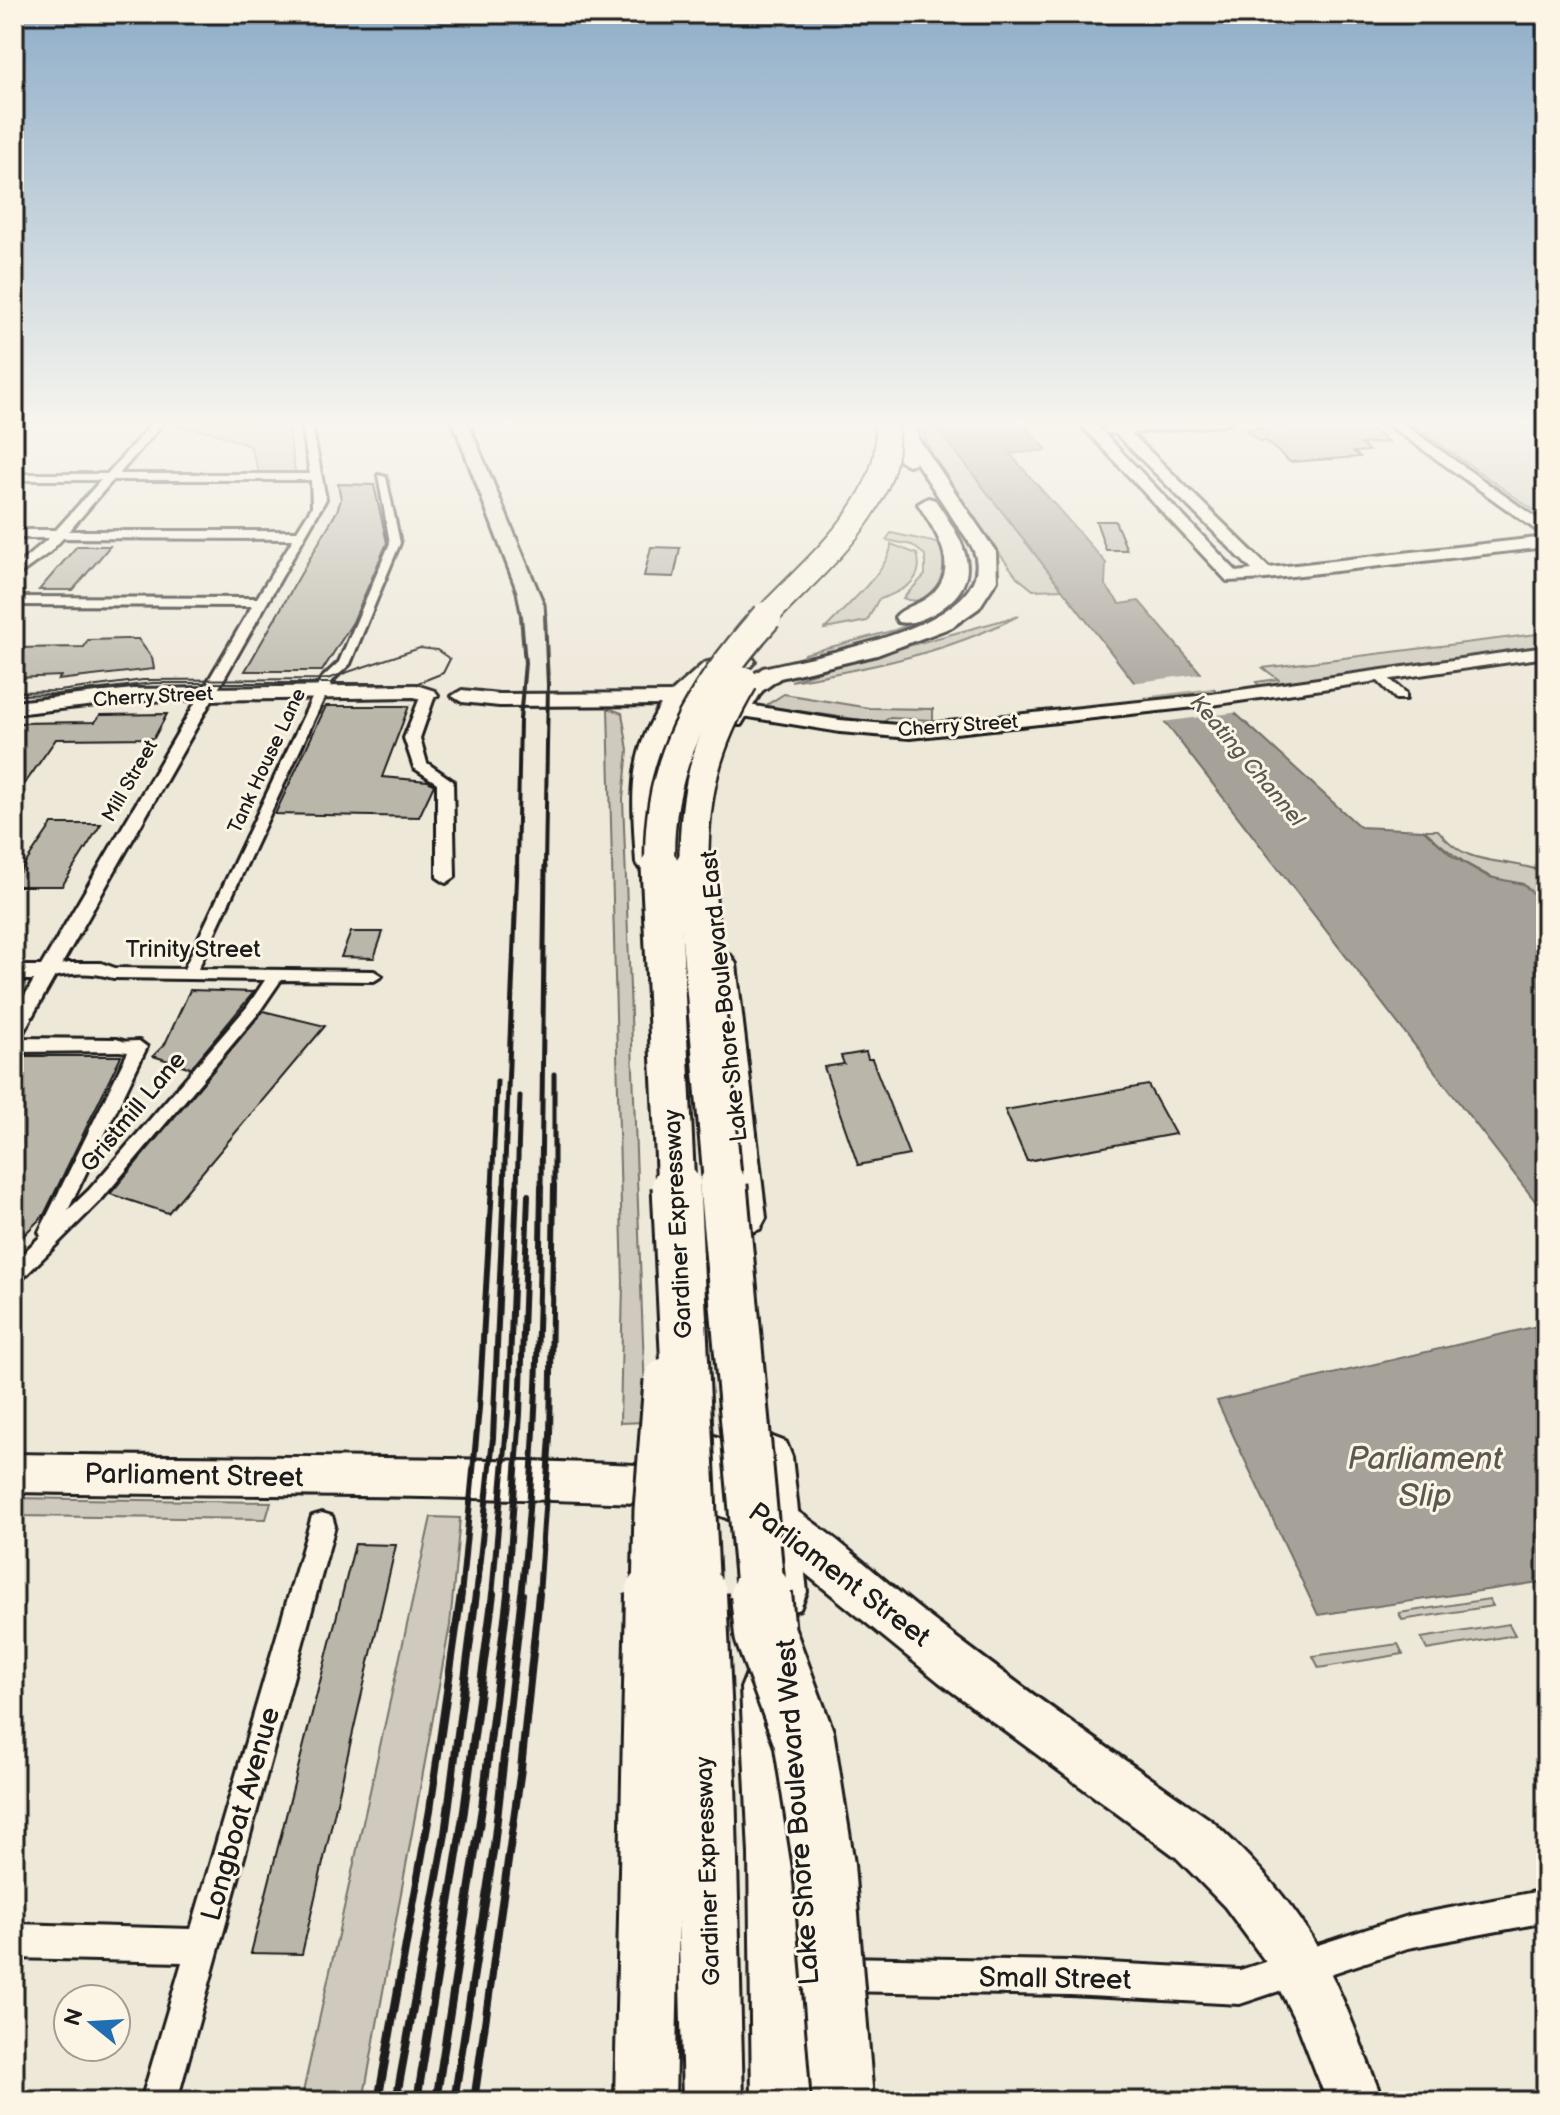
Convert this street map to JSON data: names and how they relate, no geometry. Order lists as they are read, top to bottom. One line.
{"streets":{"highway":["Lake Shore Boulevard East","Gardiner Expressway","Lake Shore Boulevard West"],"main road":["Parliament Street"],"street":["Cherry Street","Tank House Lane","Mill Street","Trinity Street","Gristmill Lane","Longboat Avenue","Small Street"]},"crossings":[["Cherry Street","Tank House Lane"],["Cherry Street","Mill Street"],["Cherry Street","Lake Shore Boulevard East"],["Tank House Lane","Trinity Street"],["Mill Street","Trinity Street"],["Trinity Street","Gristmill Lane"],["Lake Shore Boulevard East","Parliament Street"],["Lake Shore Boulevard East","Lake Shore Boulevard West"],["Parliament Street","Lake Shore Boulevard West"],["Parliament Street","Small Street"],["Lake Shore Boulevard West","Small Street"]],"water":["Keating Channel","Parliament Slip"],"north":"left"}
